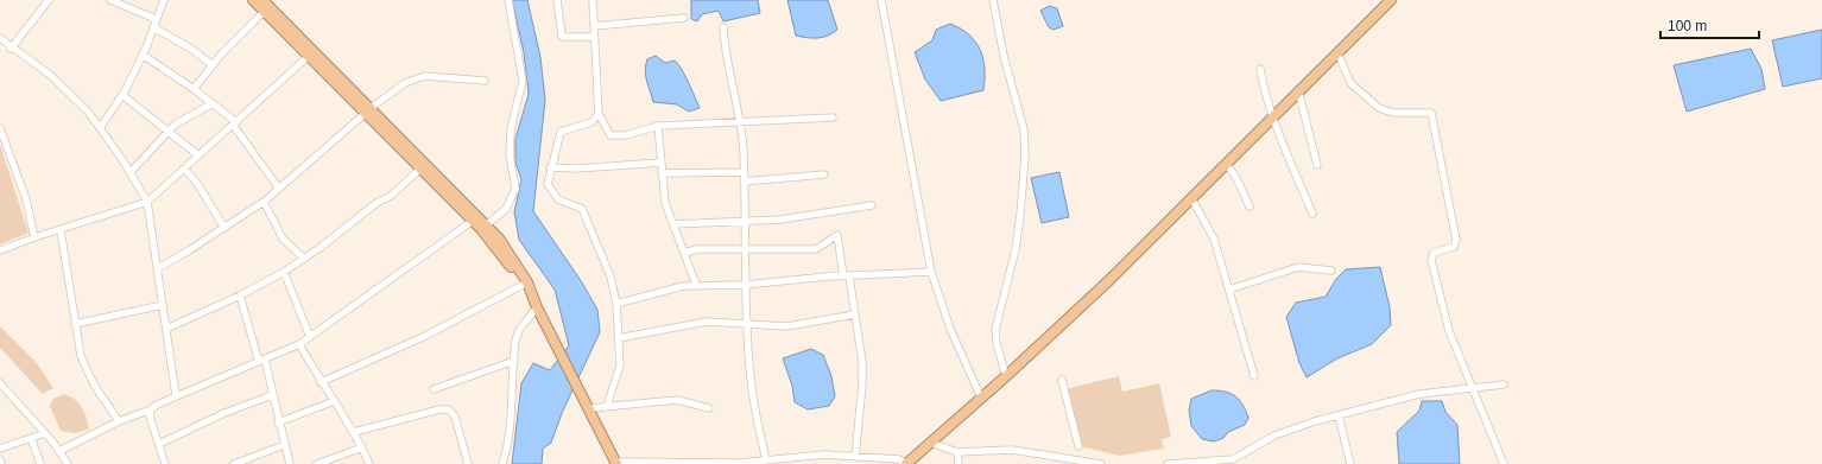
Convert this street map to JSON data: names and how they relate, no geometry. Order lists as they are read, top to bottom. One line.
{"scale_bar":"100 m"}
